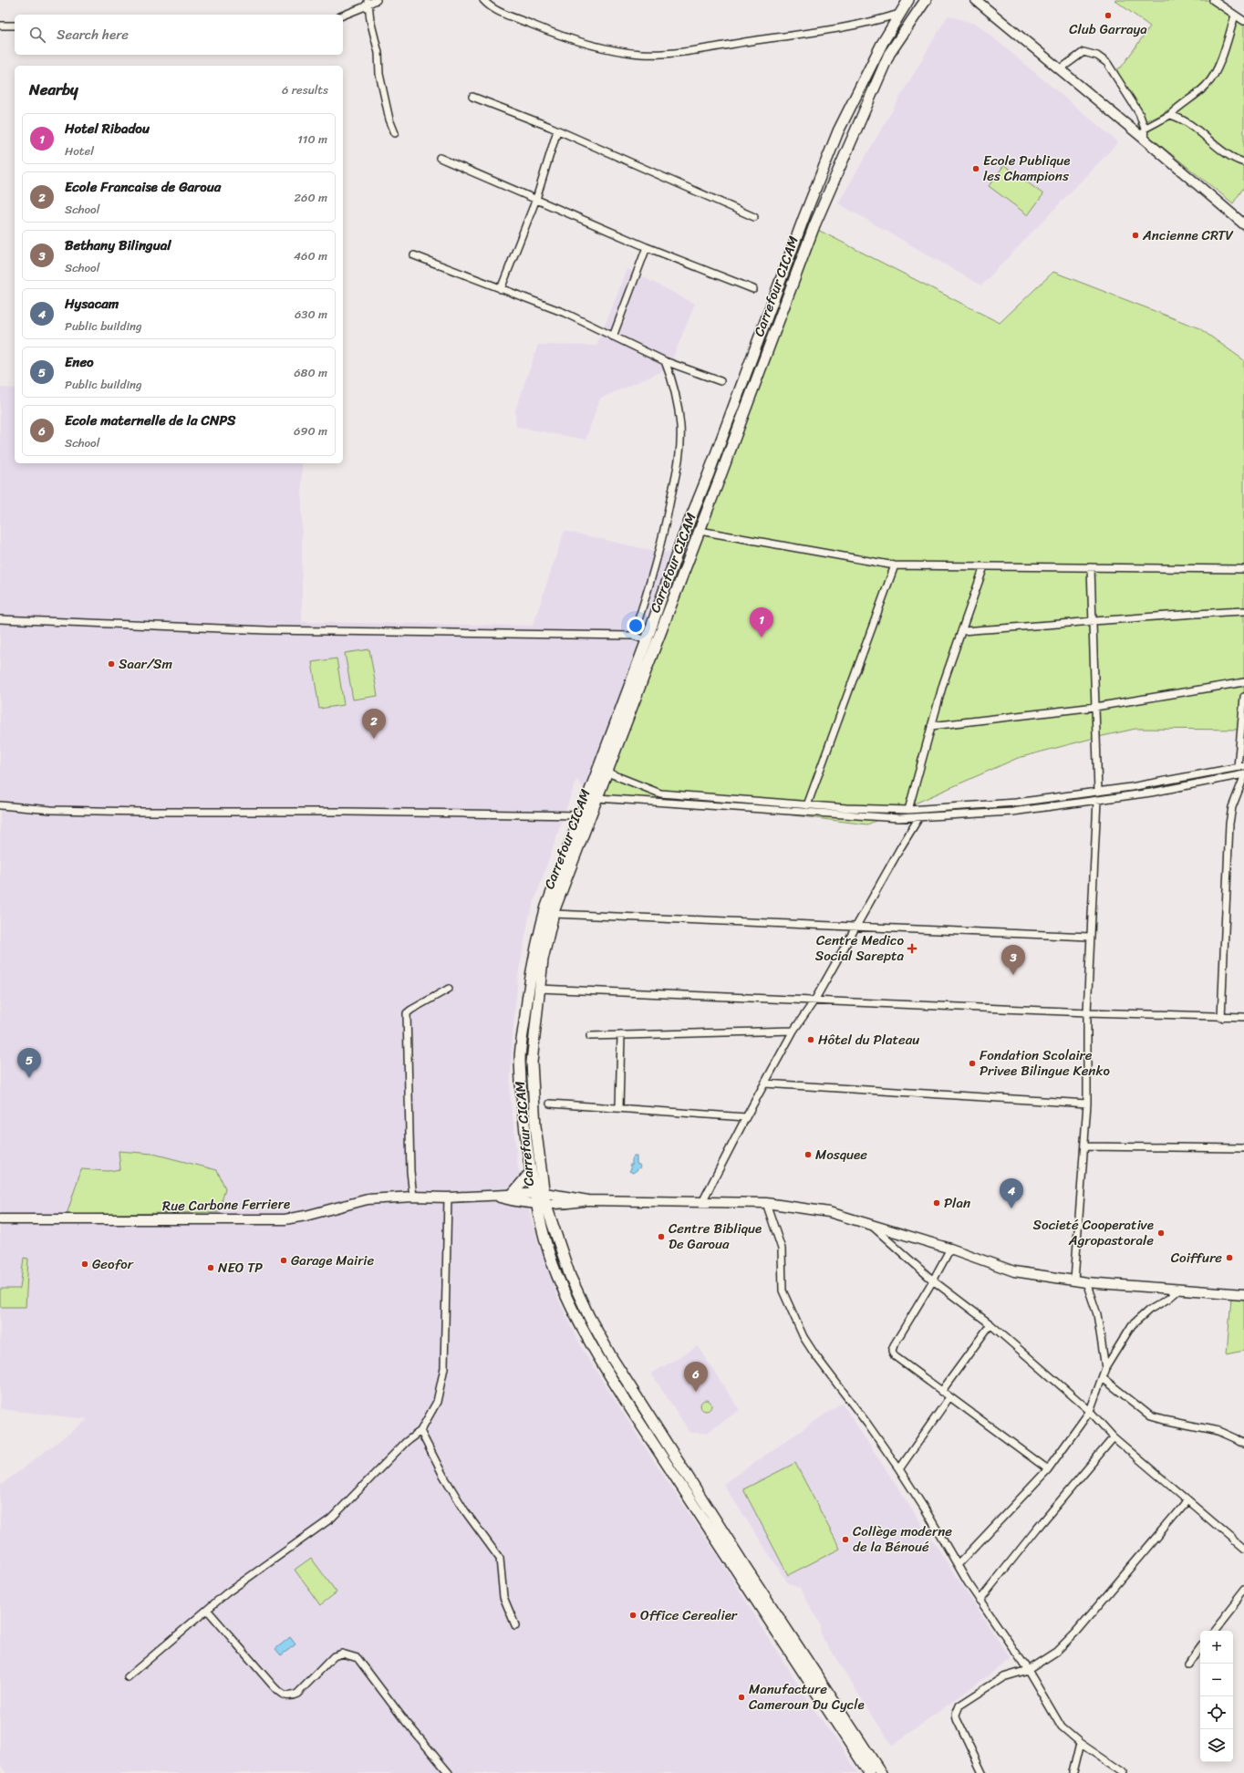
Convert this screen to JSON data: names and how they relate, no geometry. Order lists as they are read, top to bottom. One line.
{"streets":{"main road":["Carrefour CICAM"],"street":["Rue Carbone Ferriere"]},"crossings":[["Carrefour CICAM","Rue Carbone Ferriere"]],"places":{"other":["Club Garraya","Ecole Publique les Champions","Ancienne CRTV","Saar/Sm","Hôtel du Plateau","Fondation Scolaire Privee Bilingue Kenko","Mosquee","Plan","Societé Cooperative Agropastorale","Centre Biblique De Garoua","Coiffure","Garage Mairie","Geofor","NEO TP","Collège moderne de la Bénoué","Office Cerealier","Manufacture Cameroun Du Cycle"],"health":["Centre Medico Social Sarepta"]},"page":{"search":"Search here","heading":["Nearby","6 results"],"list":[{"mark":"1","name":"Hotel Ribadou","note":"Hotel","value":"110 m"},{"mark":"2","name":"Ecole Francaise de Garoua","note":"School","value":"260 m"},{"mark":"3","name":"Bethany Bilingual","note":"School","value":"460 m"},{"mark":"4","name":"Hysacam","note":"Public building","value":"630 m"},{"mark":"5","name":"Eneo","note":"Public building","value":"680 m"},{"mark":"6","name":"Ecole maternelle de la CNPS","note":"School","value":"690 m"}],"pins":["1","2","3","5","4","6"],"map_buttons":["+","−"]}}
